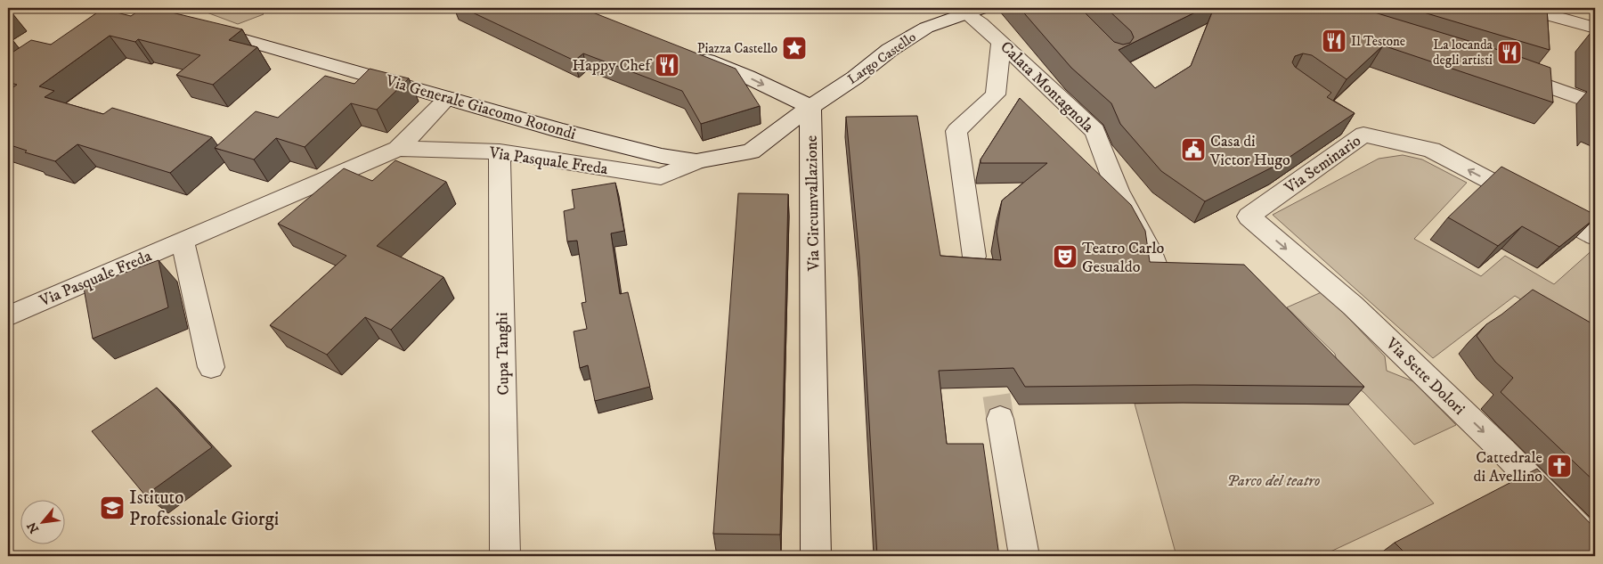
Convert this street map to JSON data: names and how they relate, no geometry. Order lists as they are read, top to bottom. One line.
{"streets":{"street":["Largo Castello","Calata Montagnola","Via Generale Giacomo Rotondi","Via Pasquale Freda","Via Seminario","Via Circumvallazione","Cupa Tanghi","Via Sette Dolori"]},"crossings":[["Largo Castello","Calata Montagnola"],["Largo Castello","Via Generale Giacomo Rotondi"],["Largo Castello","Via Circumvallazione"],["Via Generale Giacomo Rotondi","Via Pasquale Freda"],["Via Generale Giacomo Rotondi","Via Circumvallazione"],["Via Pasquale Freda","Cupa Tanghi"],["Via Seminario","Via Sette Dolori"]],"one_way":["Via Sette Dolori"],"parks":["Parco del teatro"],"places":{"restaurant":["Il Testone","La locanda degli artisti","Happy Chef"],"place":["Piazza Castello"],"public building":["Casa di Victor Hugo"],"theatre":["Teatro Carlo Gesualdo"],"church":["Cattedrale di Avellino"],"school or university":["Istituto Professionale Giorgi"]},"north":"bottom left"}
